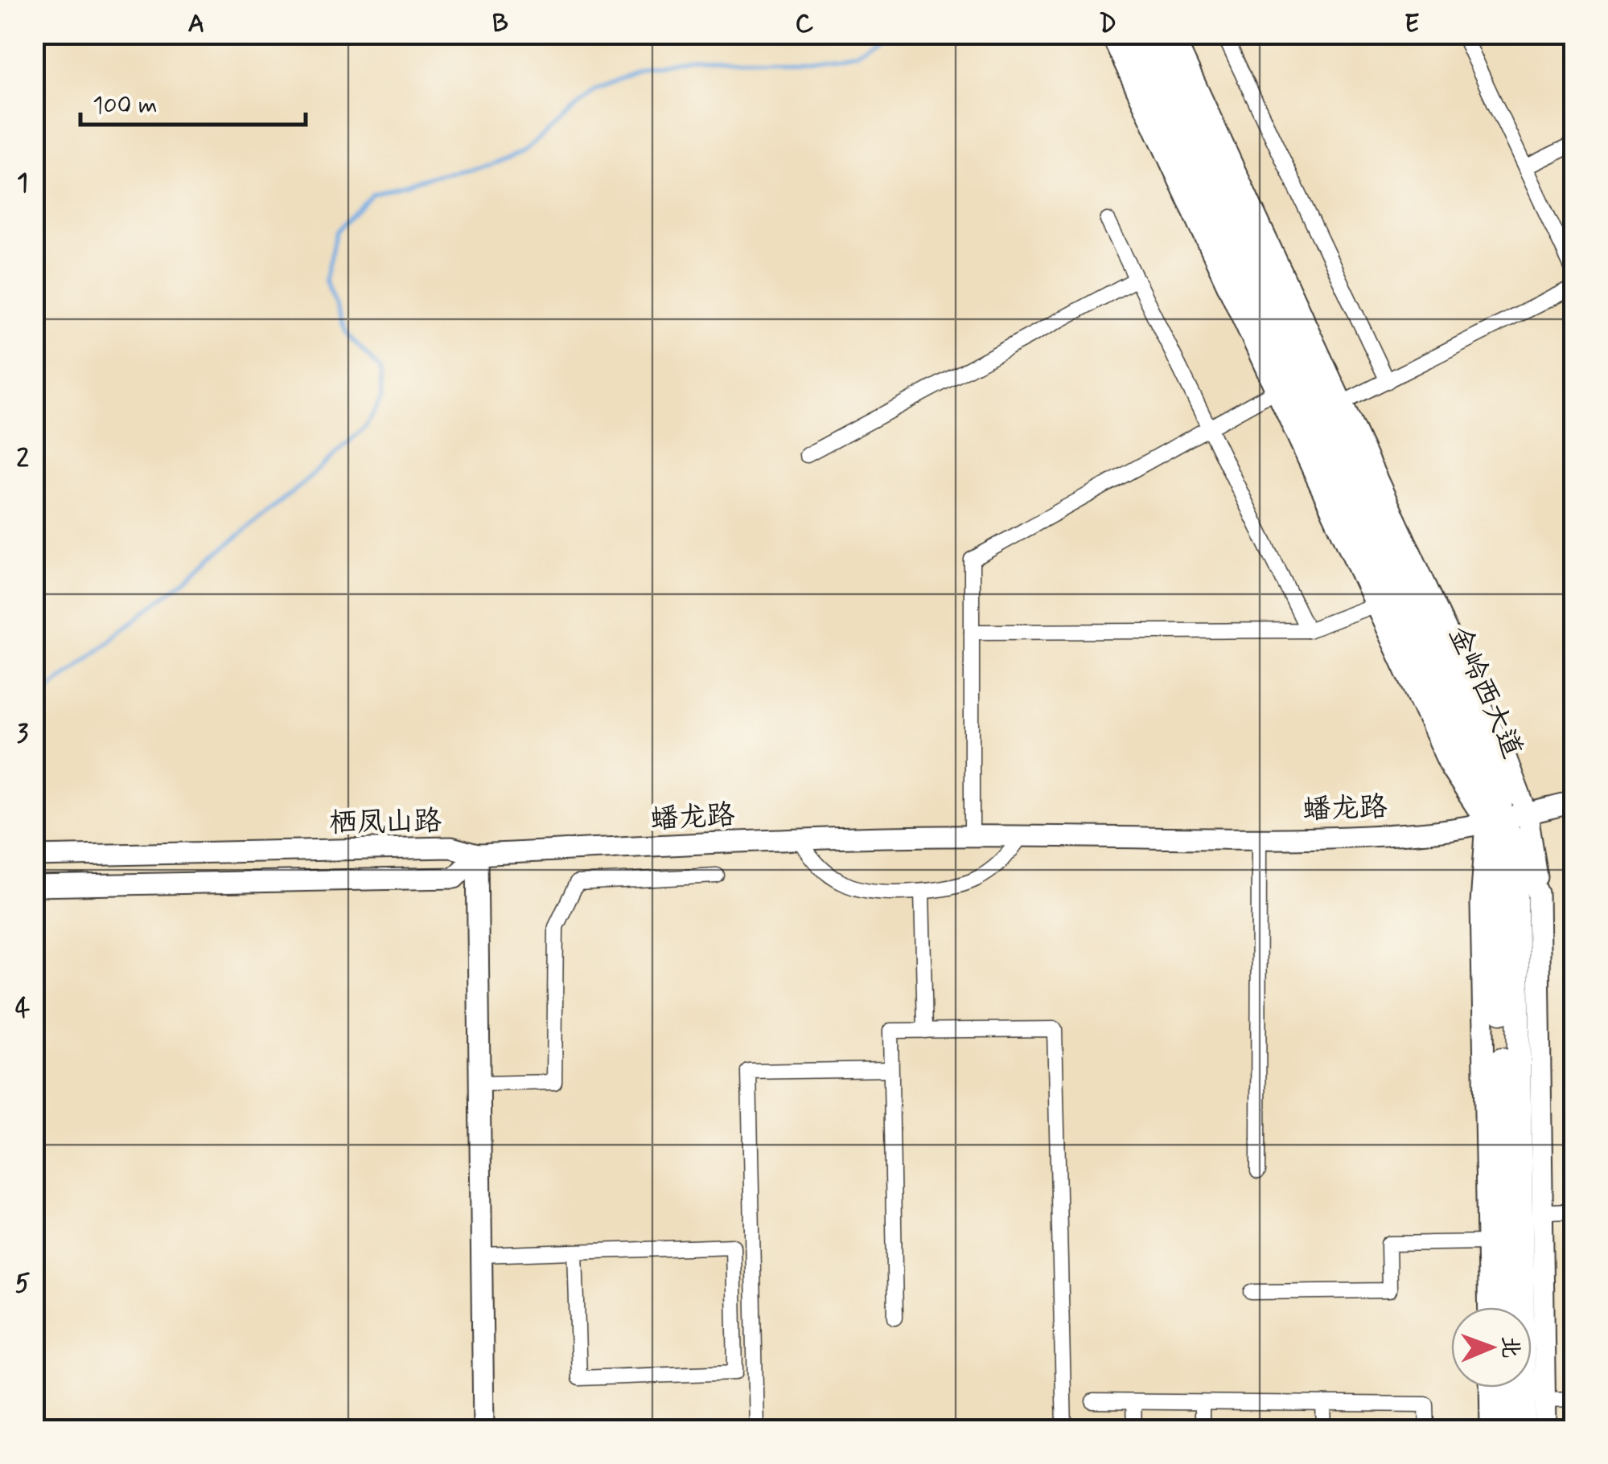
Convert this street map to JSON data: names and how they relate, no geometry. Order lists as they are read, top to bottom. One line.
{"streets":{"main road":["金岭西大道"],"street":["蟠龙路","栖凤山路"]},"crossings":[["金岭西大道","蟠龙路"],["蟠龙路","栖凤山路"]],"scale_bar":"100 m","north":"right","grid":{"columns":["A","B","C","D","E"],"rows":["1","2","3","4","5"]}}
